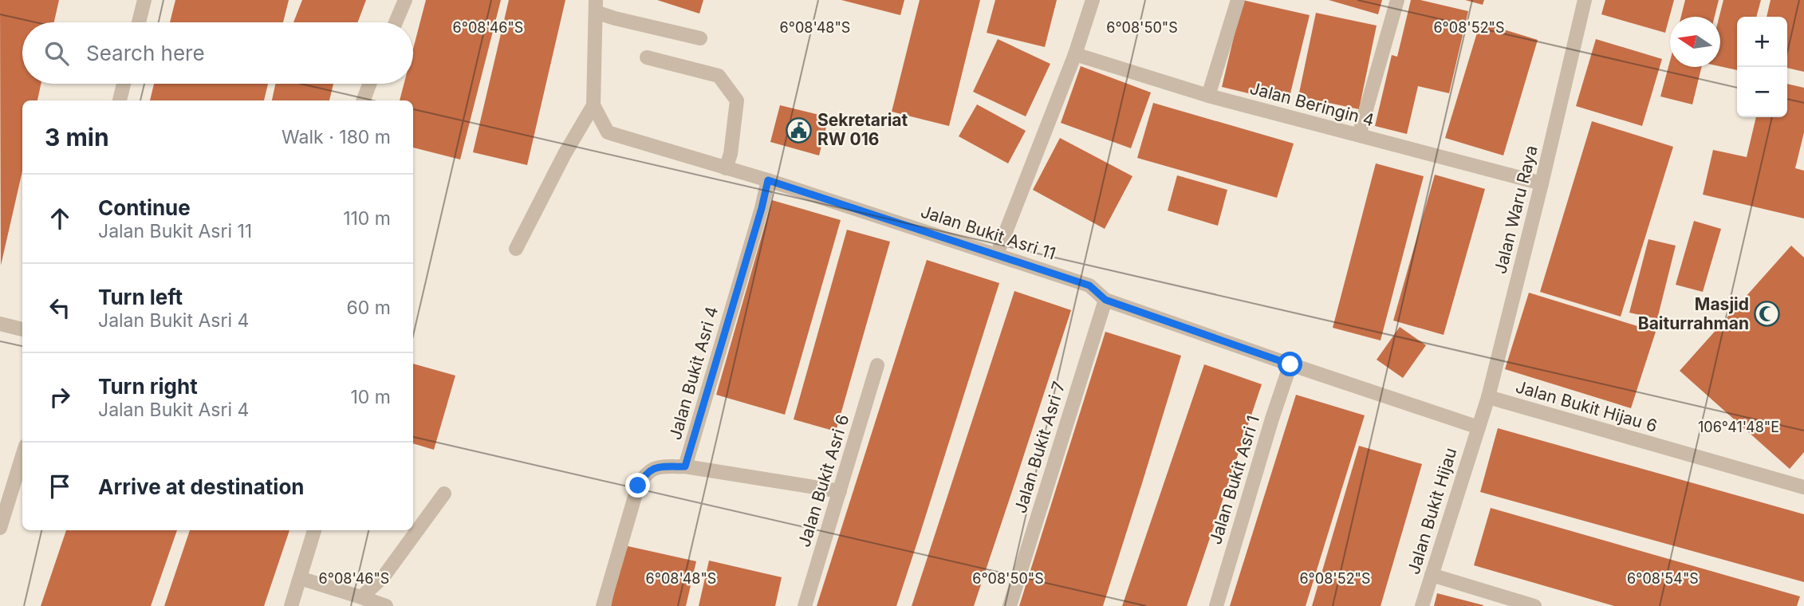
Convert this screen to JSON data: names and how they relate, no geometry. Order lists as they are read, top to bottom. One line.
{"streets":{"street":["Jalan Beringin 4","Jalan Waru Raya","Jalan Bukit Asri 11","Jalan Bukit Asri 4","Jalan Bukit Hijau 6","Jalan Bukit Asri 7","Jalan Bukit Asri 1","Jalan Bukit Asri 6","Jalan Bukit Hijau"]},"crossings":[["Jalan Beringin 4","Jalan Waru Raya"],["Jalan Waru Raya","Jalan Bukit Asri 11"],["Jalan Waru Raya","Jalan Bukit Hijau 6"],["Jalan Waru Raya","Jalan Bukit Hijau"],["Jalan Bukit Asri 11","Jalan Bukit Asri 4"],["Jalan Bukit Asri 11","Jalan Bukit Asri 7"],["Jalan Bukit Asri 11","Jalan Bukit Asri 1"],["Jalan Bukit Asri 11","Jalan Bukit Hijau"]],"places":{"public building":["Sekretariat RW 016"],"mosque":["Masjid Baiturrahman"]},"north":"left","page":{"map_buttons":["+","−"],"search":"Search here","heading":["3 min","Walk · 180 m"],"list":[["Continue","Jalan Bukit Asri 11","110 m"],["Turn left","Jalan Bukit Asri 4","60 m"],["Turn right","Jalan Bukit Asri 4","10 m"],"Arrive at destination"]},"coordinates":["6°08'52\"S","6°08'46\"S","6°08'48\"S","6°08'50\"S","106°41'48\"E","6°08'54\"S"]}
